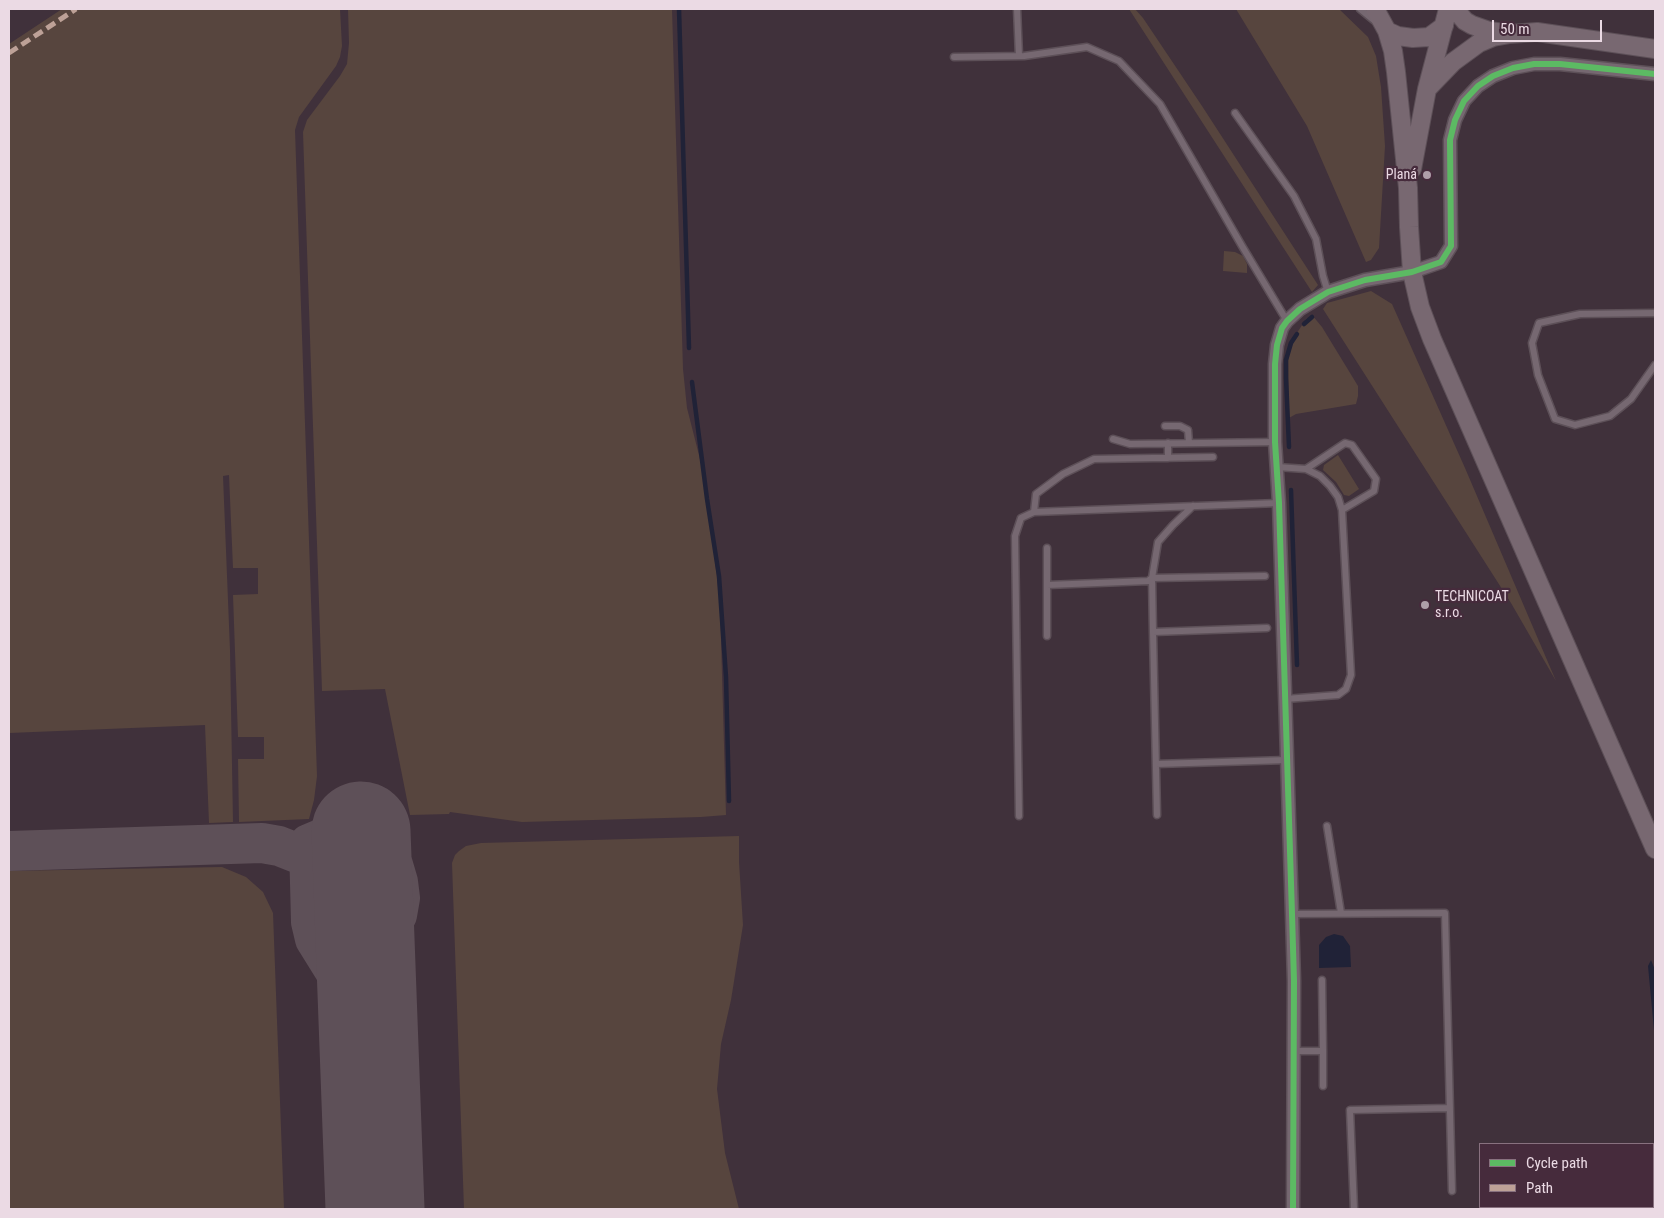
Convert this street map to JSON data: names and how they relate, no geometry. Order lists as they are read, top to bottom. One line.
{"places":["Planá","TECHNICOAT s.r.o."],"legend":["Cycle path","Path"],"scale_bar":"50 m"}
